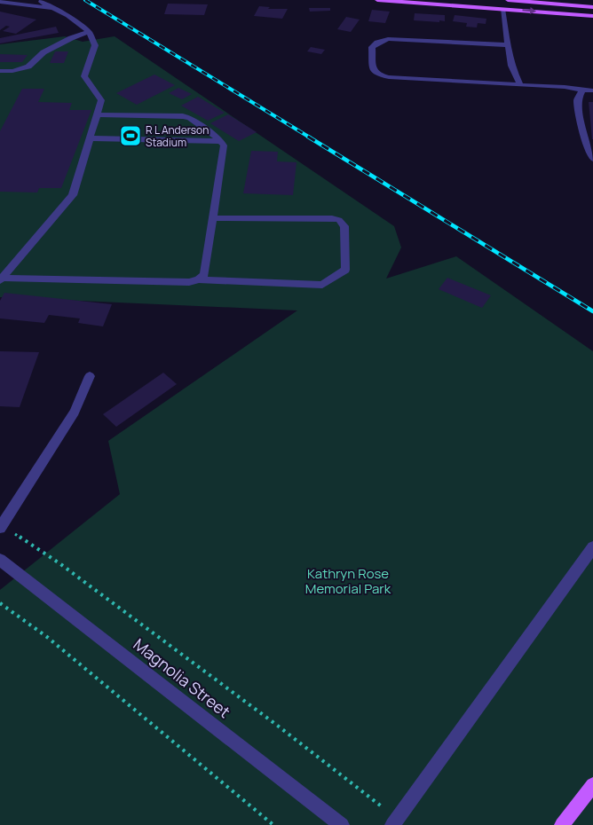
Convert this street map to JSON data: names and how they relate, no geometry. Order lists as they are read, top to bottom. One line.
{"streets":{"street":["Magnolia Street"]},"parks":["Kathryn Rose Memorial Park"],"places":{"sports":["R L Anderson Stadium"]}}
